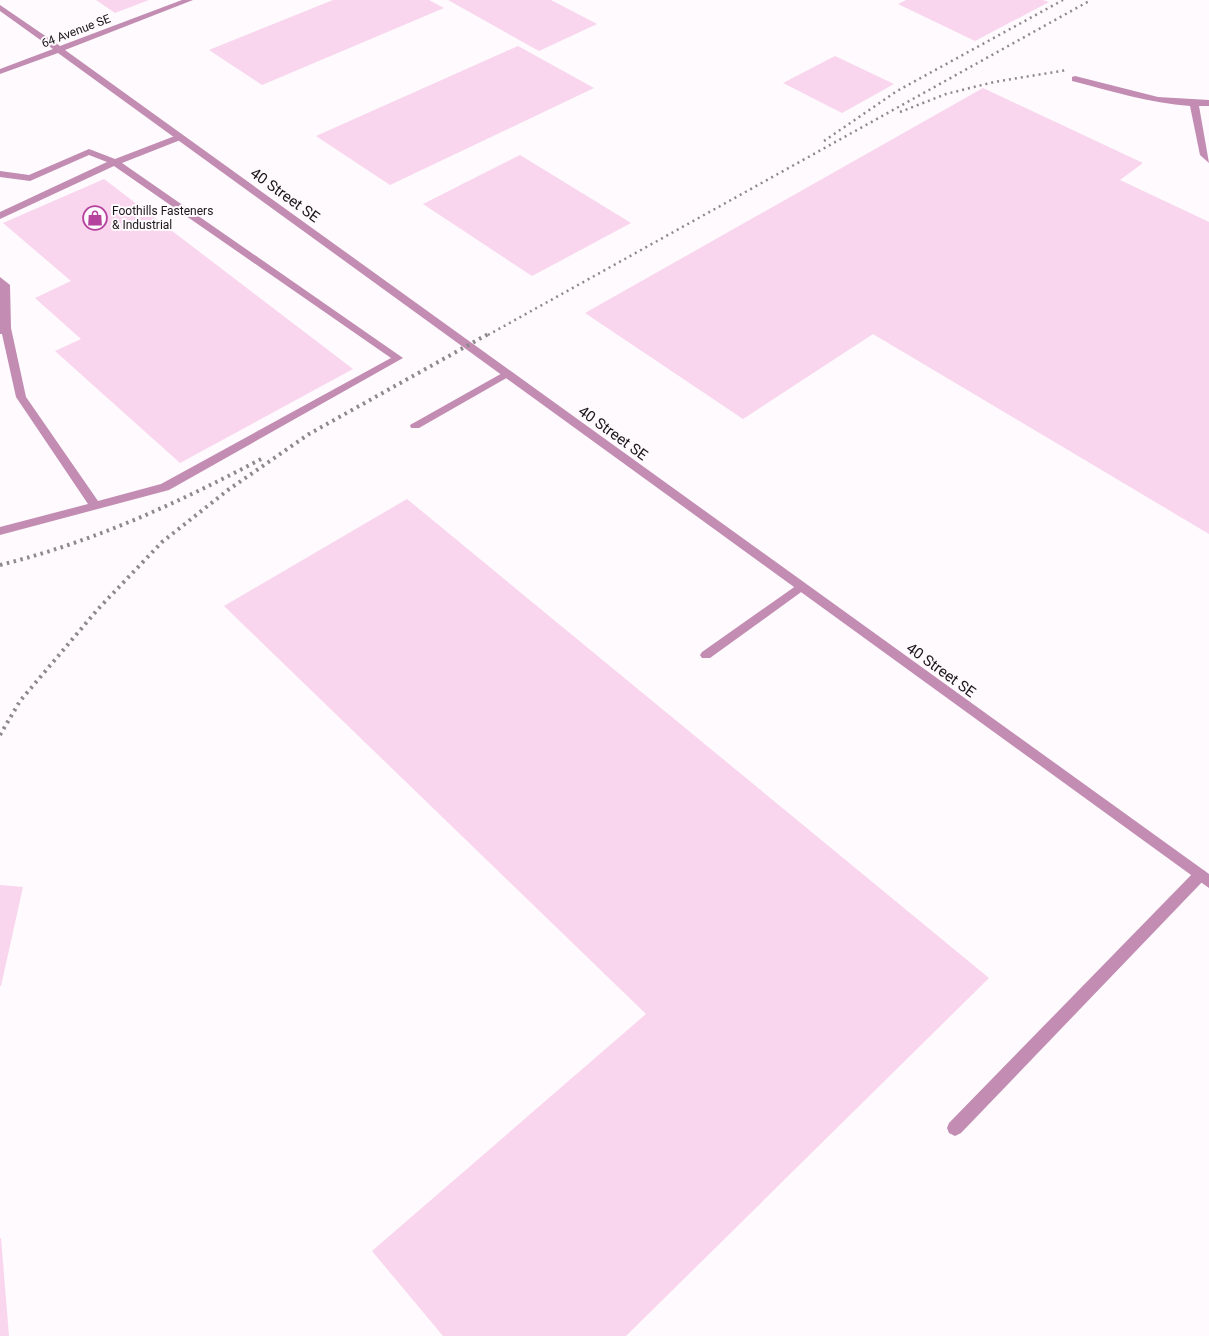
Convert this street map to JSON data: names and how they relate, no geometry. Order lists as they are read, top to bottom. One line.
{"streets":{"street":["64 Avenue SE","40 Street SE"]},"crossings":[["64 Avenue SE","40 Street SE"]],"places":{"shop":["Foothills Fasteners & Industrial"]}}
